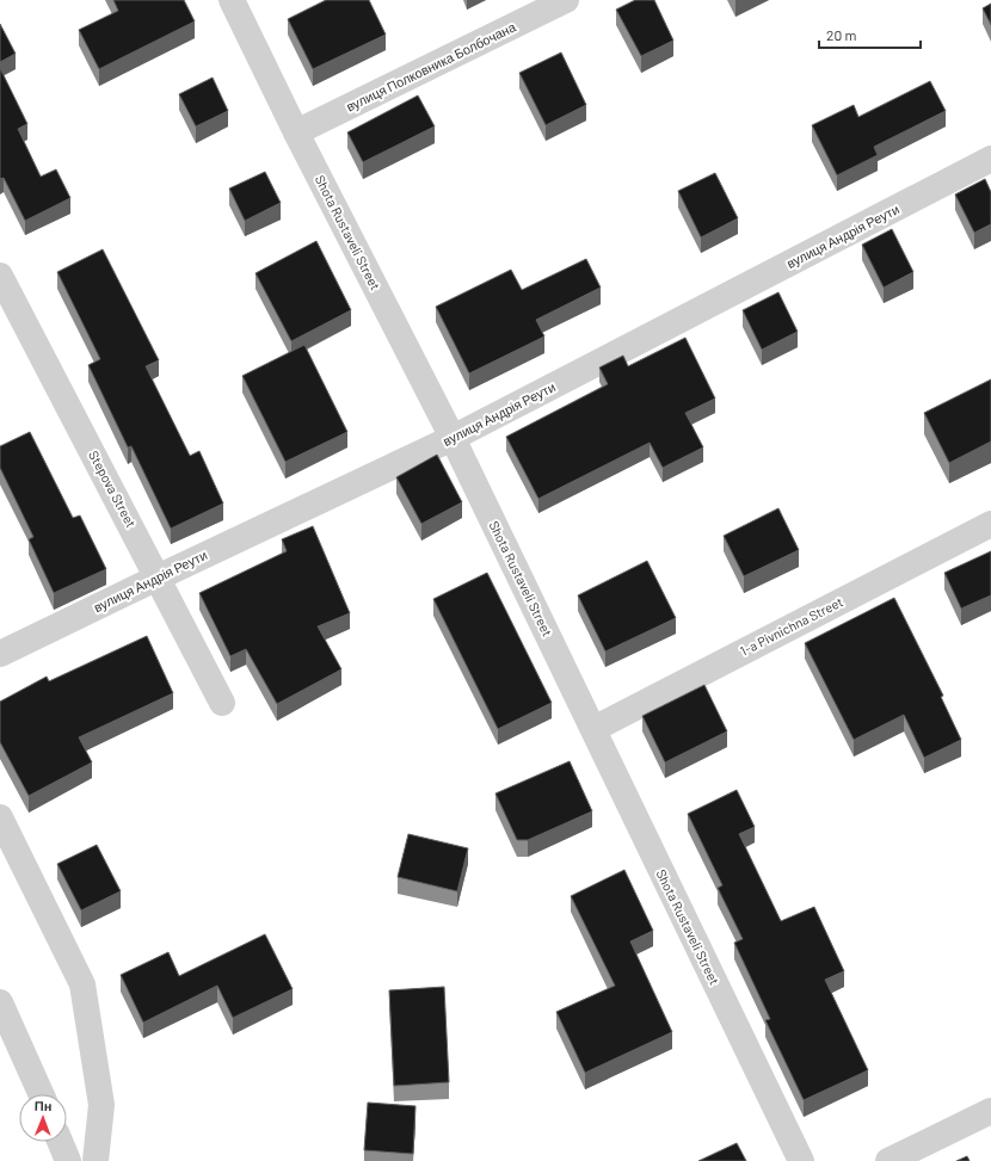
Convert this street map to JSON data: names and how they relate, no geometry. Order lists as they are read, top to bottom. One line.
{"streets":{"street":["вулиця Полковника Болбочана","Shota Rustaveli Street","вулиця Андрія Реути","Stepova Street","1-a Pivnichna Street"]},"crossings":[["вулиця Полковника Болбочана","Shota Rustaveli Street"],["Shota Rustaveli Street","вулиця Андрія Реути"],["Shota Rustaveli Street","1-a Pivnichna Street"],["вулиця Андрія Реути","Stepova Street"]],"scale_bar":"20 m","north":"top"}
